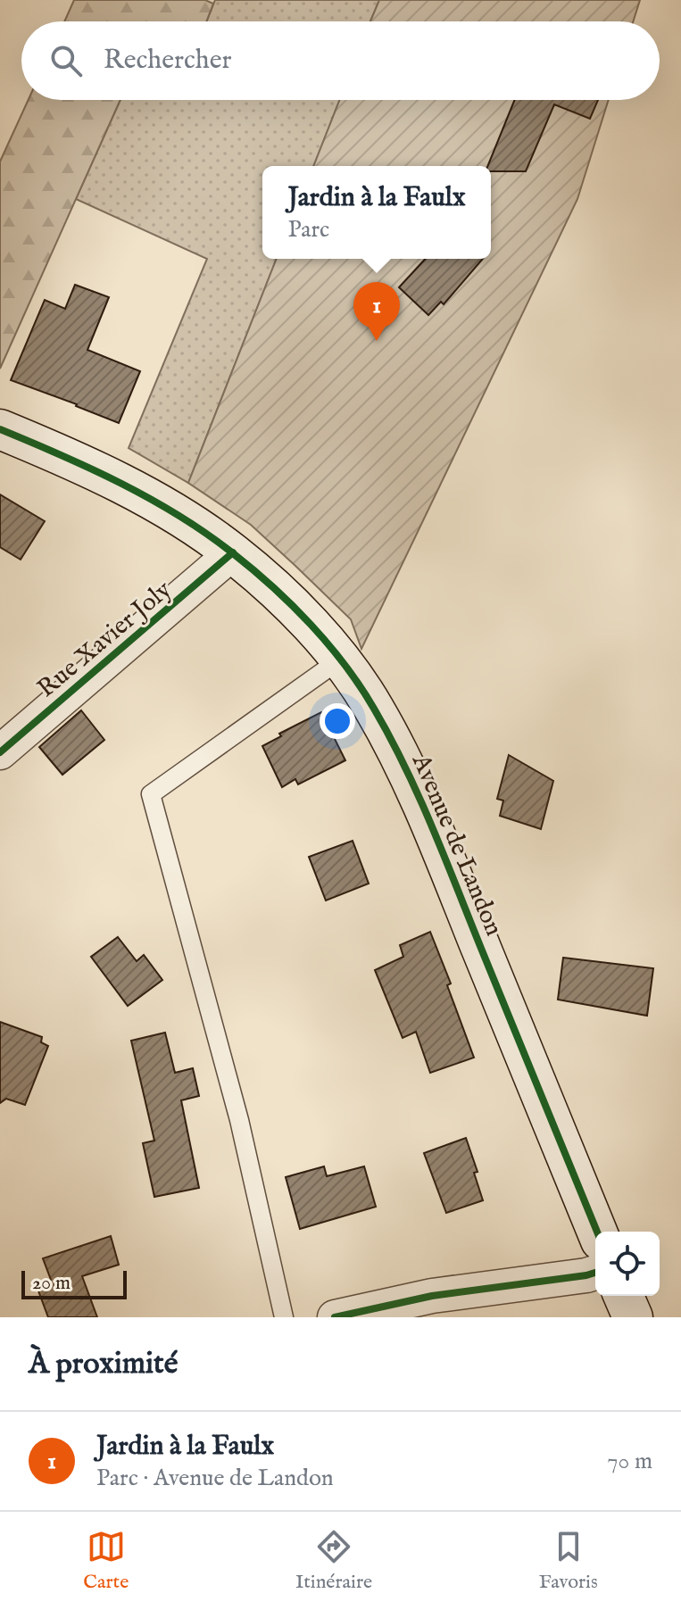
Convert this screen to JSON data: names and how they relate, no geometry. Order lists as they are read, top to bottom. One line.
{"streets":{"street":["Rue Xavier Joly","Avenue de Landon"]},"crossings":[["Rue Xavier Joly","Avenue de Landon"]],"scale_bar":"20 m","page":{"search":"Rechercher","popup":["Jardin à la Faulx","Parc"],"pins":"1","scale":"20 m","heading":"À proximité","list":[{"mark":"1","name":"Jardin à la Faulx","note":"Parc · Avenue de Landon","value":"70 m"}],"nav":["Carte","Itinéraire","Favoris"]}}
